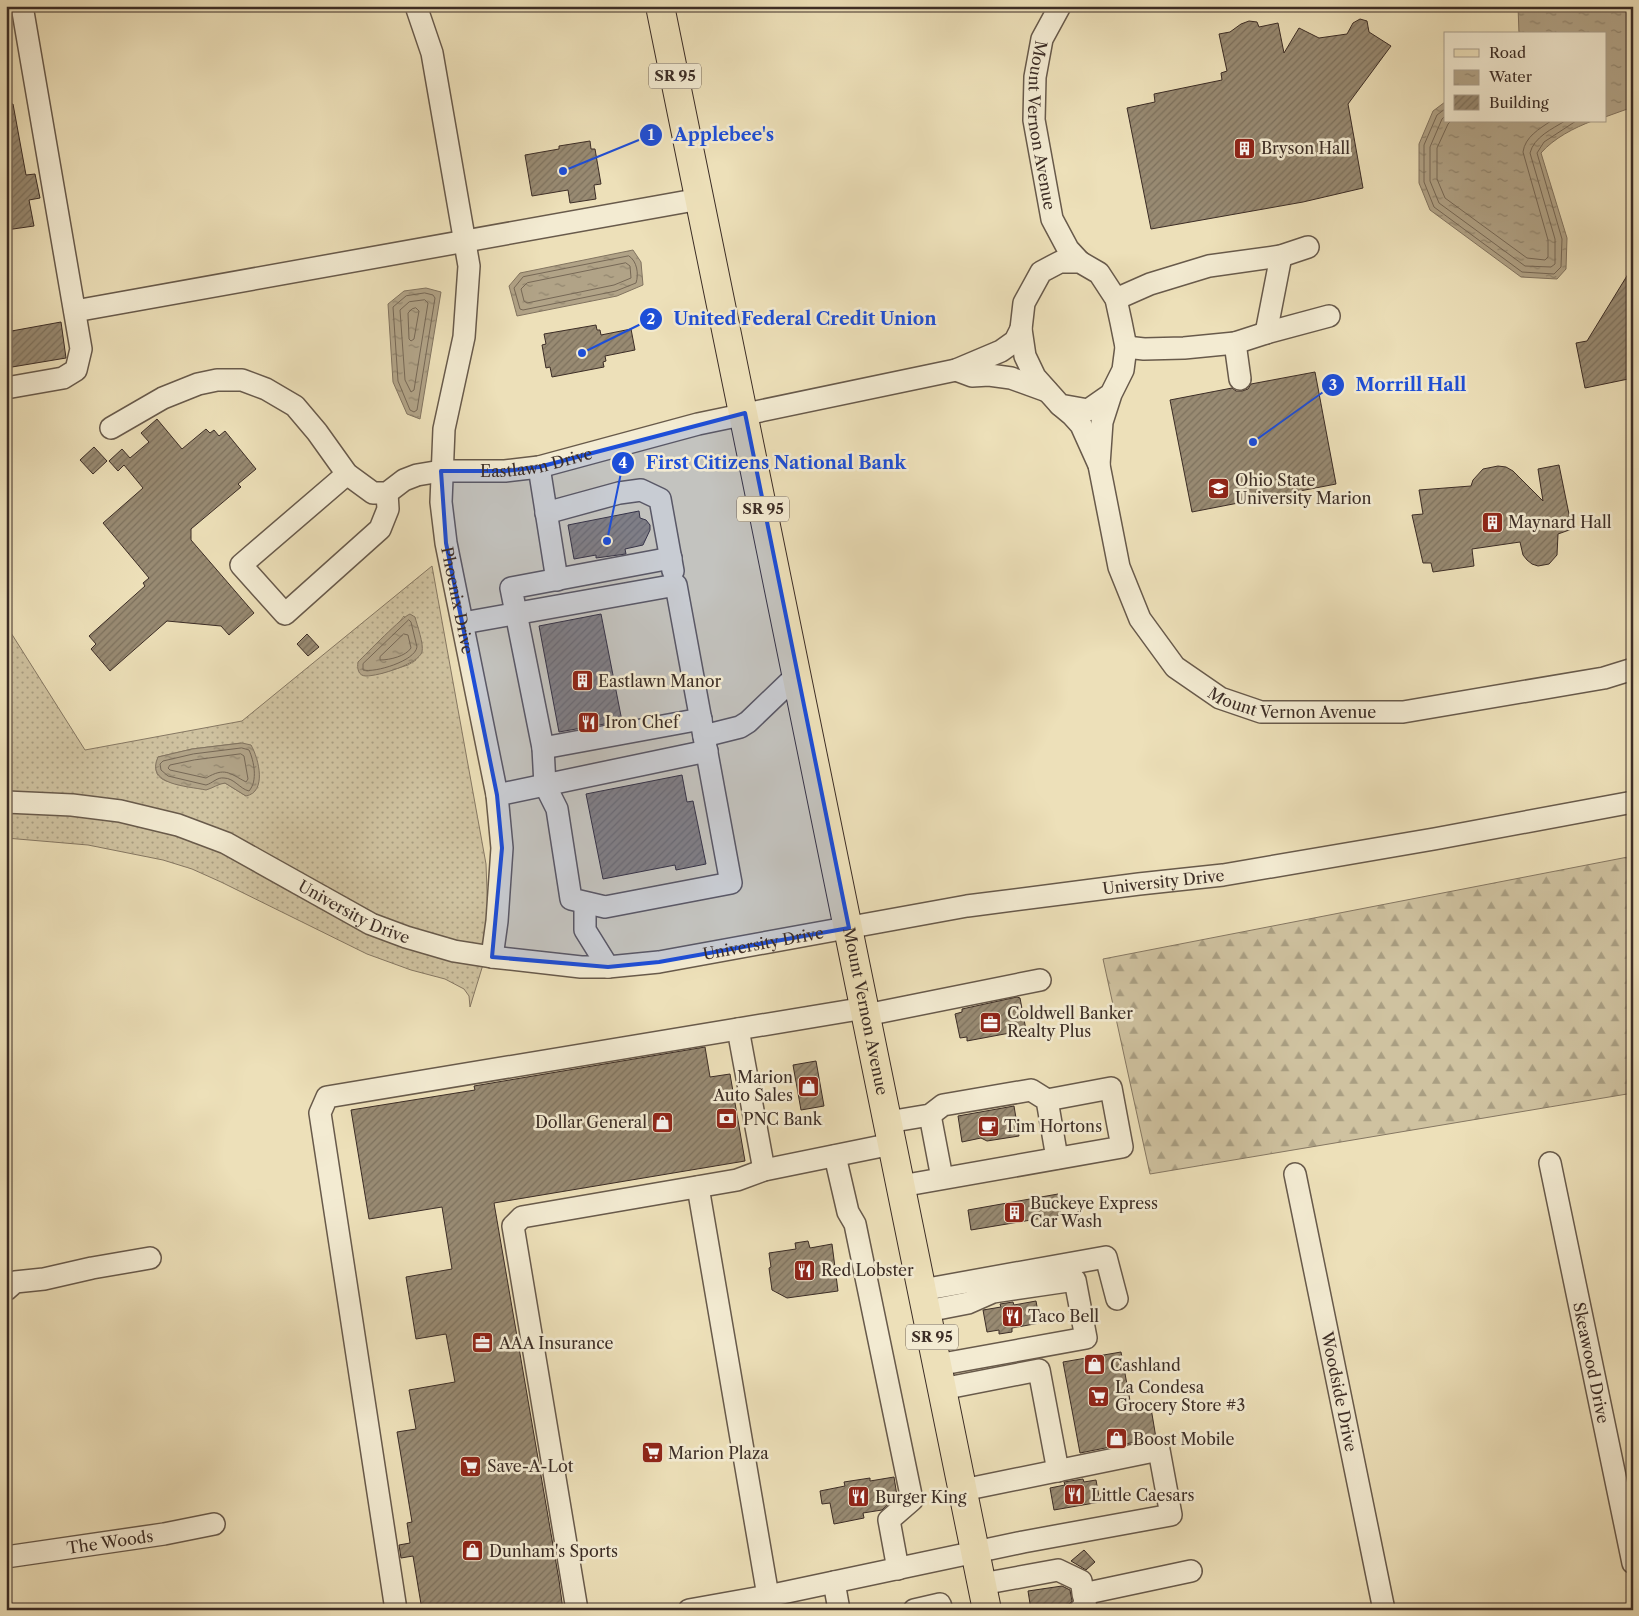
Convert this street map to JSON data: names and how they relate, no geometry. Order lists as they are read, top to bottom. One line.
{"streets":{"main road":["SR 95","Mount Vernon Avenue"],"street":["Eastlawn Drive","Phoenix Drive","University Drive","Skeawood Drive","Woodside Drive","The Woods"]},"crossings":[["Mount Vernon Avenue","Eastlawn Drive"],["Mount Vernon Avenue","University Drive"],["Eastlawn Drive","Phoenix Drive"],["Phoenix Drive","University Drive"]],"places":{"building":["Bryson Hall","Maynard Hall","Eastlawn Manor","Buckeye Express Car Wash"],"other":["Applebee's","United Federal Credit Union","Morrill Hall","First Citizens National Bank"],"school or university":["Ohio State University Marion"],"restaurant":["Iron Chef","Red Lobster","Taco Bell","Little Caesars","Burger King"],"office":["Coldwell Banker Realty Plus","AAA Insurance"],"shop":["Marion Auto Sales","Dollar General","Cashland","Boost Mobile","Dunham's Sports"],"bank":["PNC Bank"],"cafe":["Tim Hortons"],"supermarket":["La Condesa Grocery Store #3","Marion Plaza","Save-A-Lot"]},"legend":["Road","Water","Building"]}
